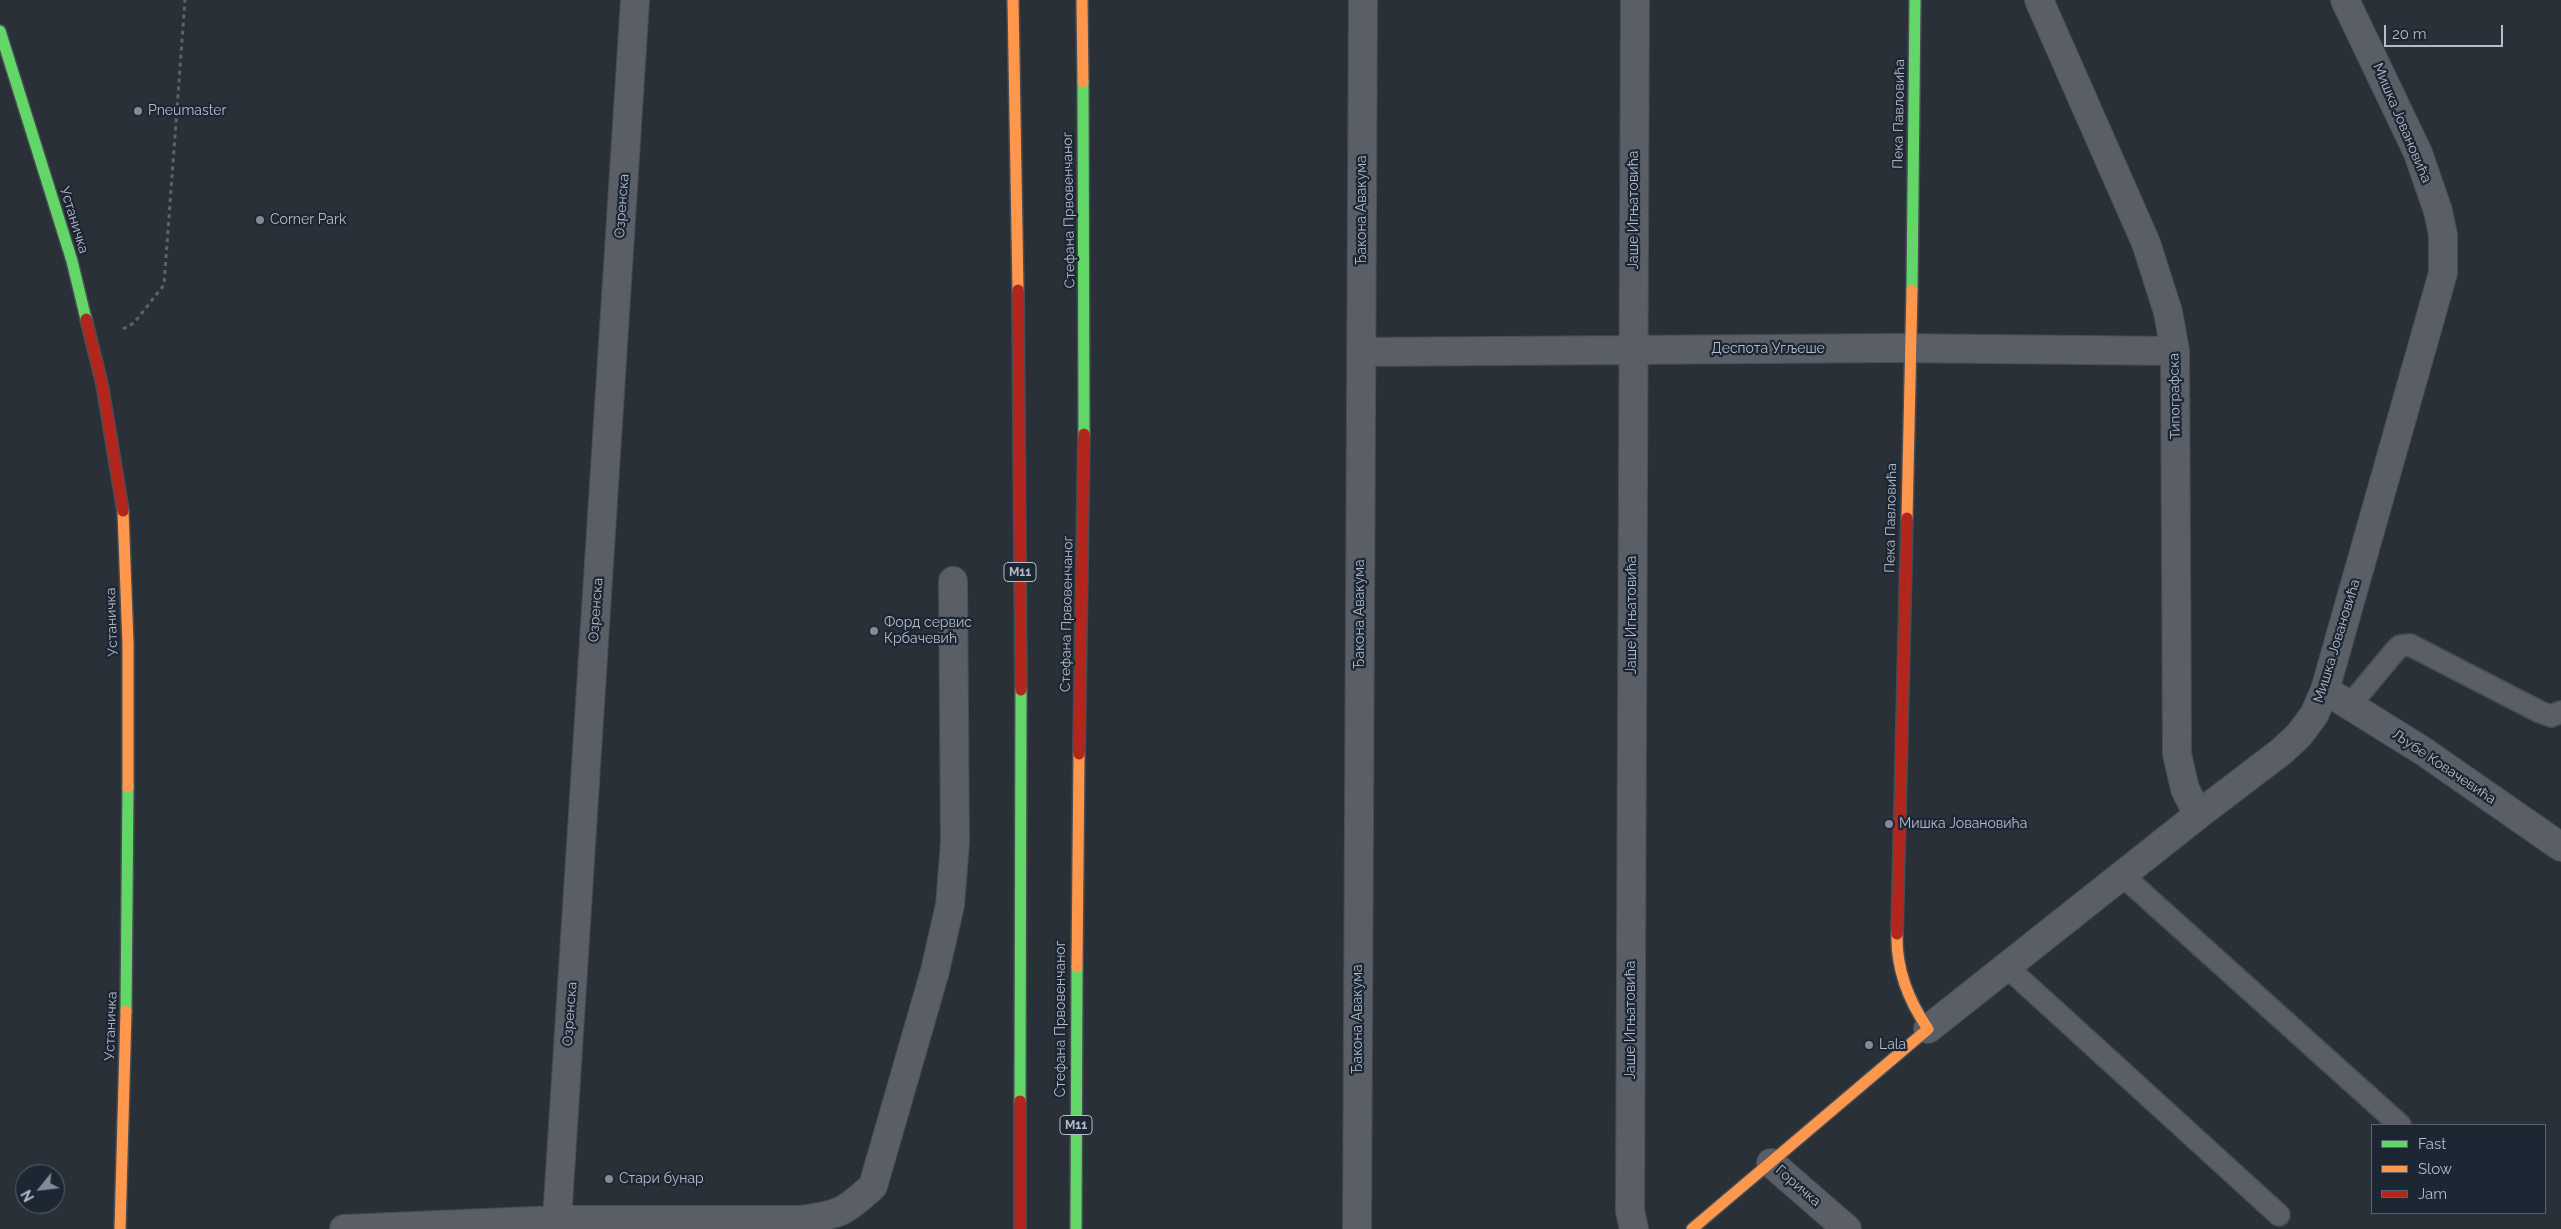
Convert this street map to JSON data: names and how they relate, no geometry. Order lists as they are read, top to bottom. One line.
{"streets":{"main road":["Пека Павловића","Мишка Јовановића","Стефана Првовенчаног","Устаничка","M11"],"street":["Озренска","Ђакона Авакума","Јаше Игњатовића","Деспота Угљеше","Типографска","Љубе Ковачевића","Горичка"]},"crossings":[["Пека Павловића","Мишка Јовановића"],["Пека Павловића","Деспота Угљеше"],["Мишка Јовановића","Типографска"],["Мишка Јовановића","Љубе Ковачевића"],["Мишка Јовановића","Горичка"],["Ђакона Авакума","Деспота Угљеше"],["Јаше Игњатовића","Деспота Угљеше"],["Деспота Угљеше","Типографска"]],"places":["Pneumaster","Corner Park","Форд сервис Крбачевић","Мишка Јовановића","Lala","Стари бунар"],"legend":["Fast","Slow","Jam"],"scale_bar":"20 m","north":"bottom left"}
